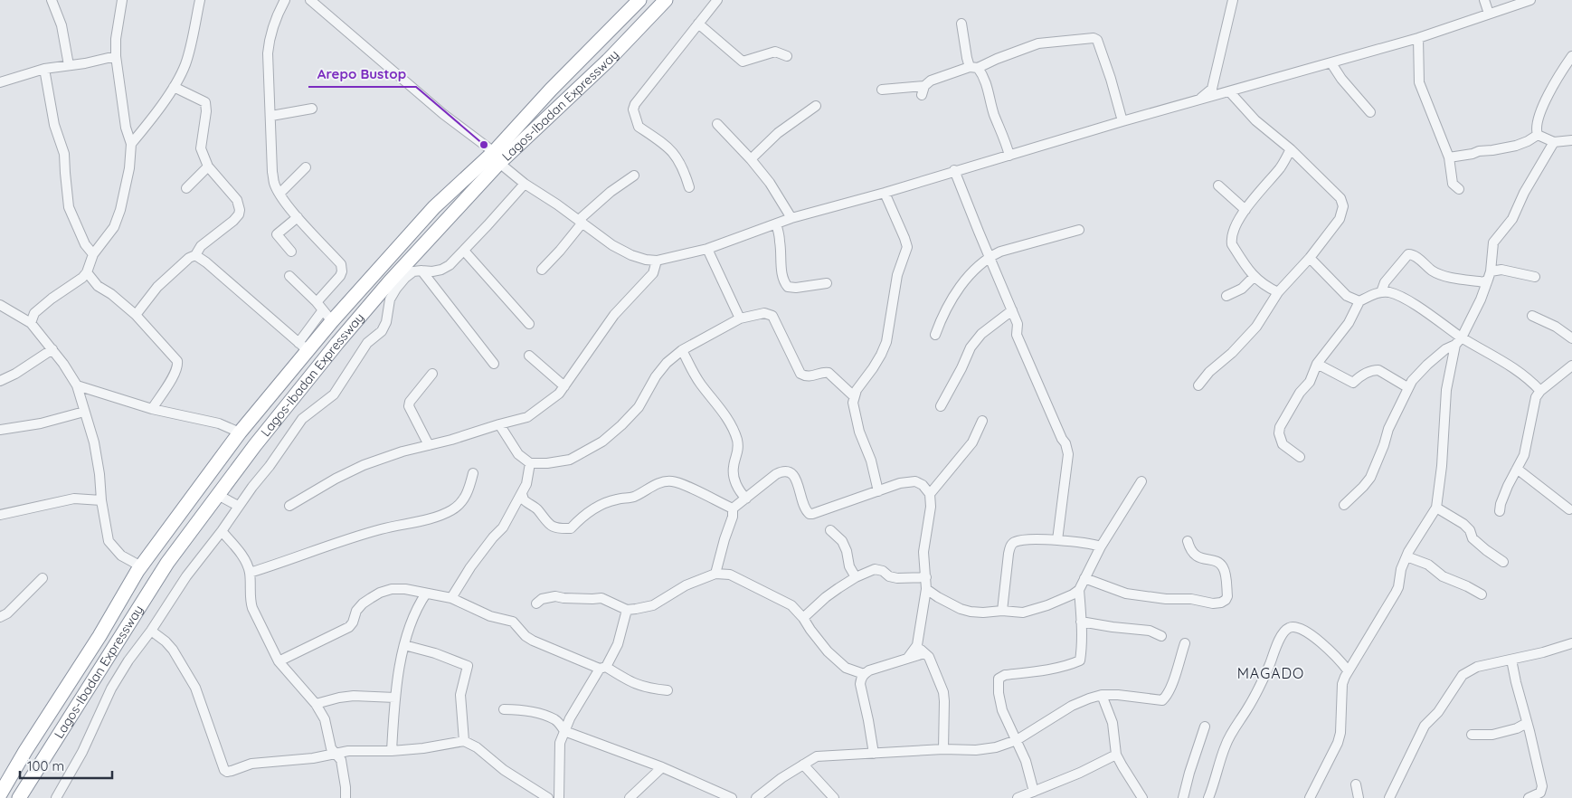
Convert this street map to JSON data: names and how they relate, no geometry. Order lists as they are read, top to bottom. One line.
{"streets":{"highway":["Lagos-Ibadan Expressway"]},"districts":["MAGADO"],"places":["Arepo Bustop"],"scale_bar":"100 m"}
